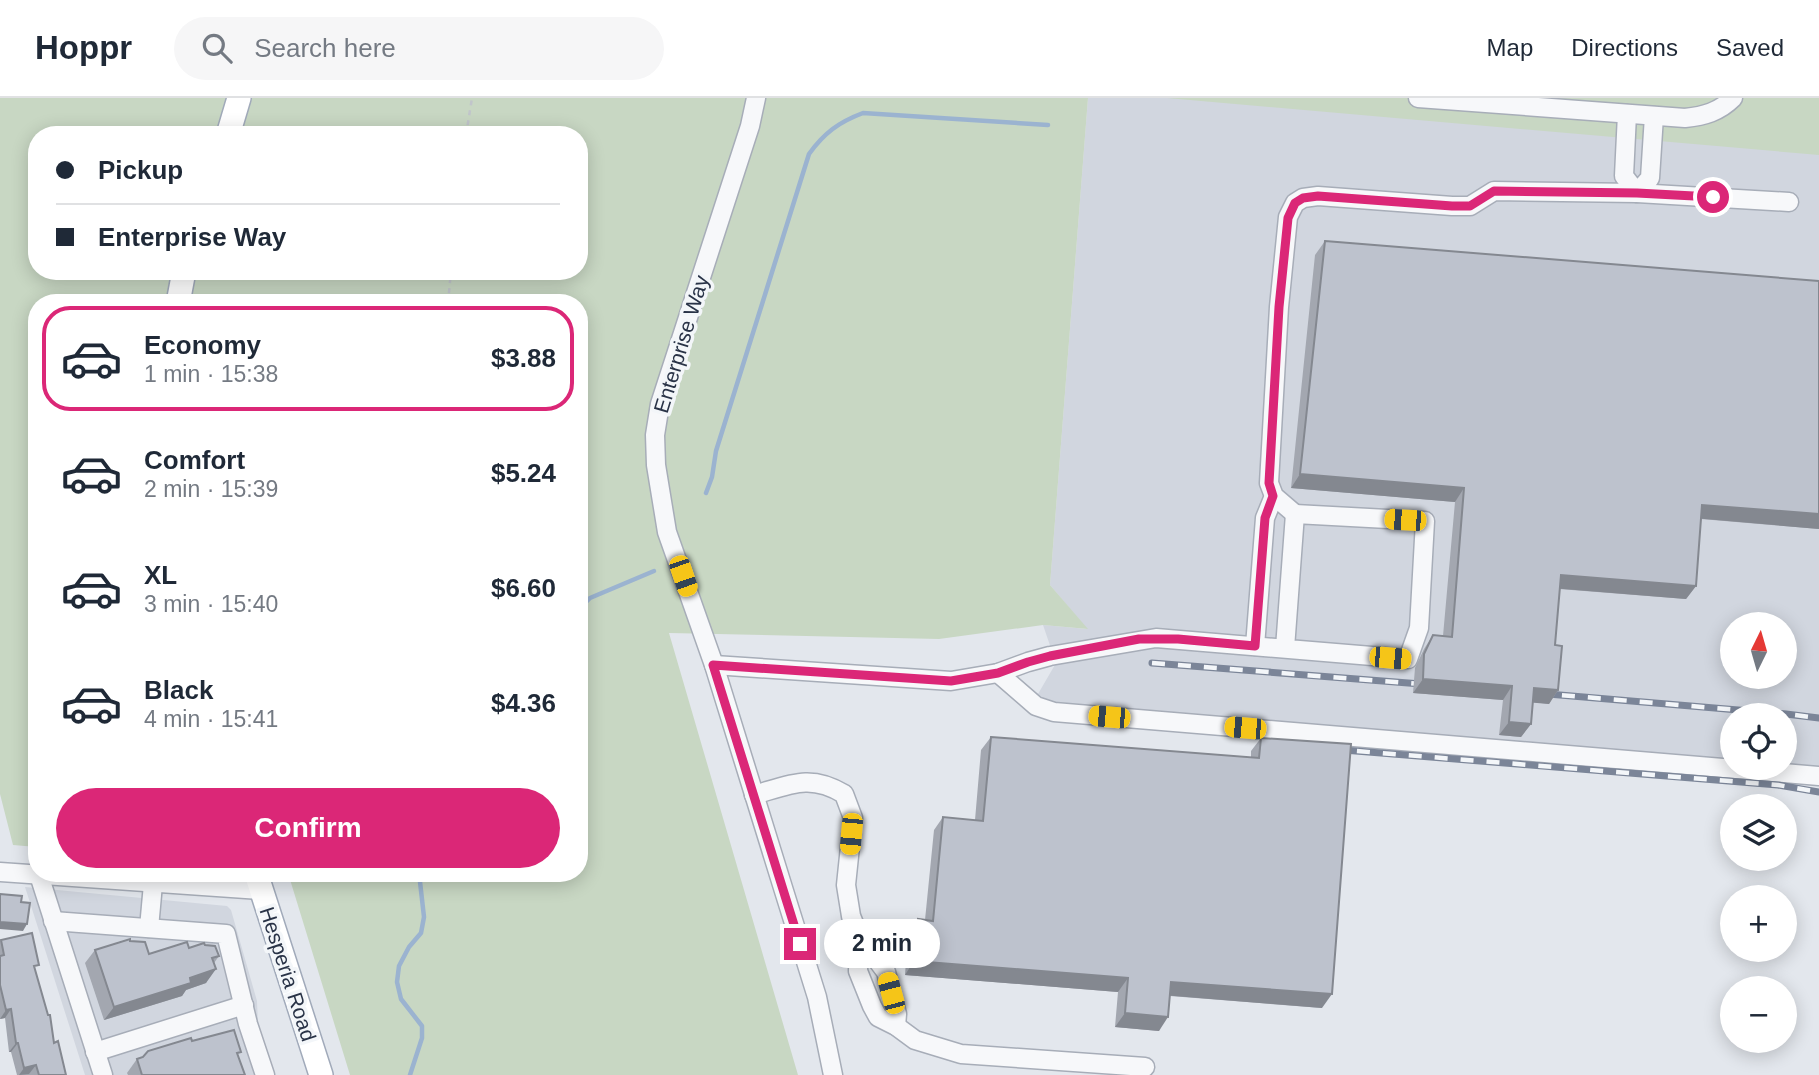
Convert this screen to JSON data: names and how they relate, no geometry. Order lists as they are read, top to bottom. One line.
{"streets":{"main road":["Hesperia Road"],"street":["Enterprise Way"]},"north":"top","page":{"header":"Hoppr","search":"Search here","nav":["Map","Directions","Saved"],"banner":["Pickup","Enterprise Way"],"list":[{"name":"Economy","note":"1 min · 15:38","value":"$3.88"},{"name":"Comfort","note":"2 min · 15:39","value":"$5.24"},{"name":"XL","note":"3 min · 15:40","value":"$6.60"},{"name":"Black","note":"4 min · 15:41","value":"$4.36"}],"map_buttons":["+","−"],"buttons":"Confirm","bubble":"2 min"}}
